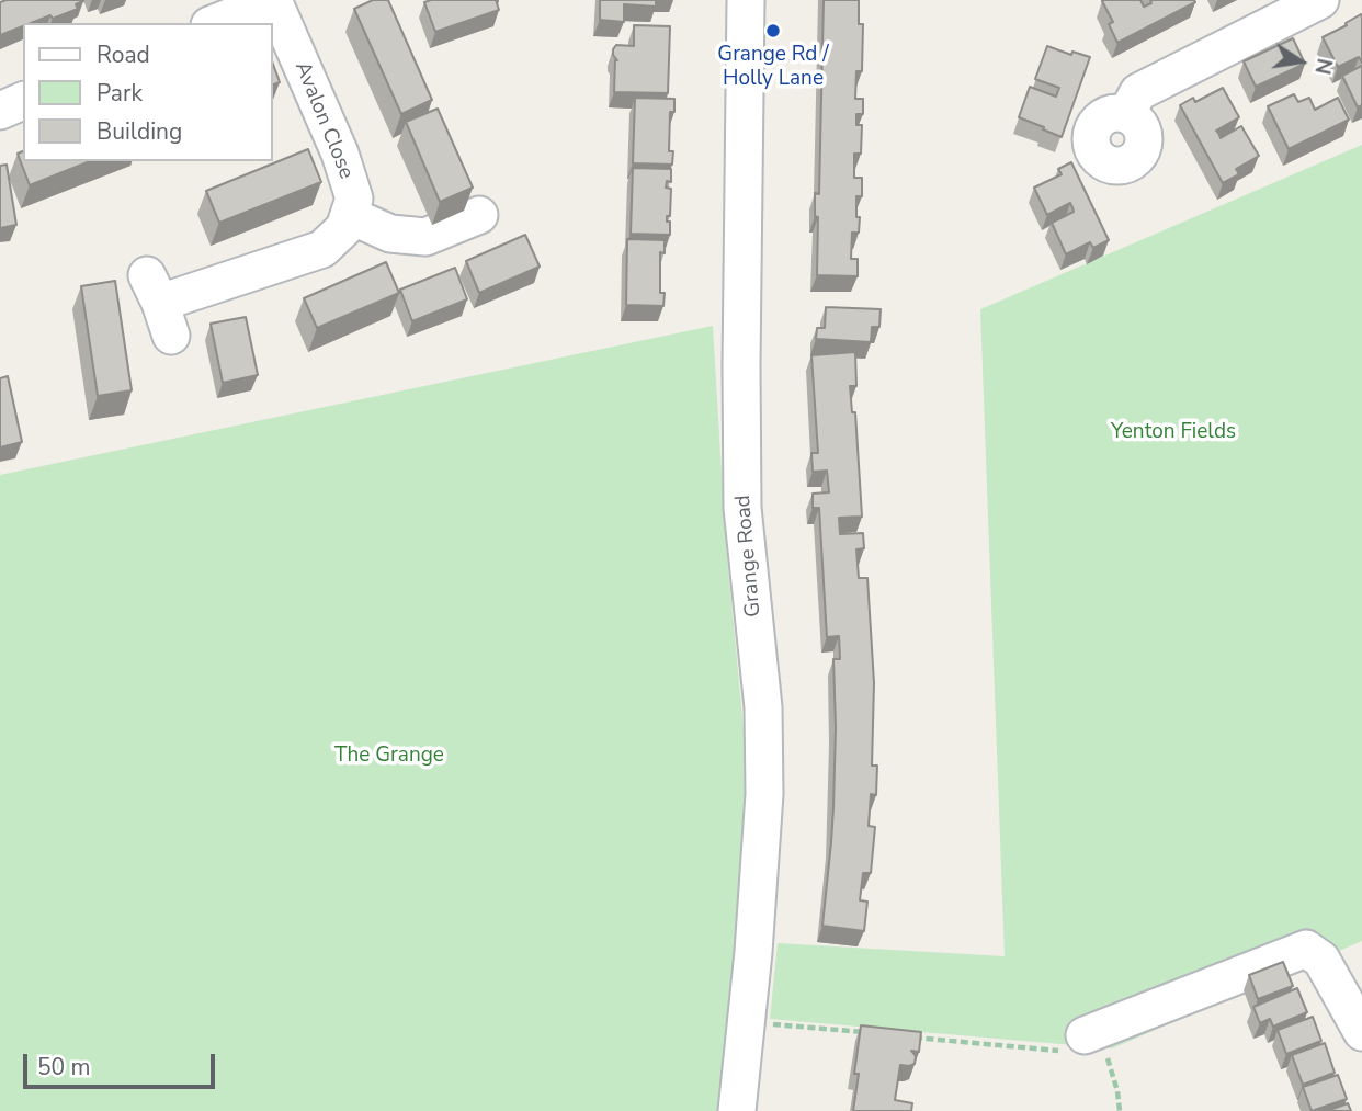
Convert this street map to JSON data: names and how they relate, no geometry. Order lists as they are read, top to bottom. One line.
{"streets":{"street":["Avalon Close","Grange Road"]},"parks":["Yenton Fields","The Grange"],"places":["Grange Rd / Holly Lane"],"legend":["Road","Park","Building"],"scale_bar":"50 m","north":"right"}
